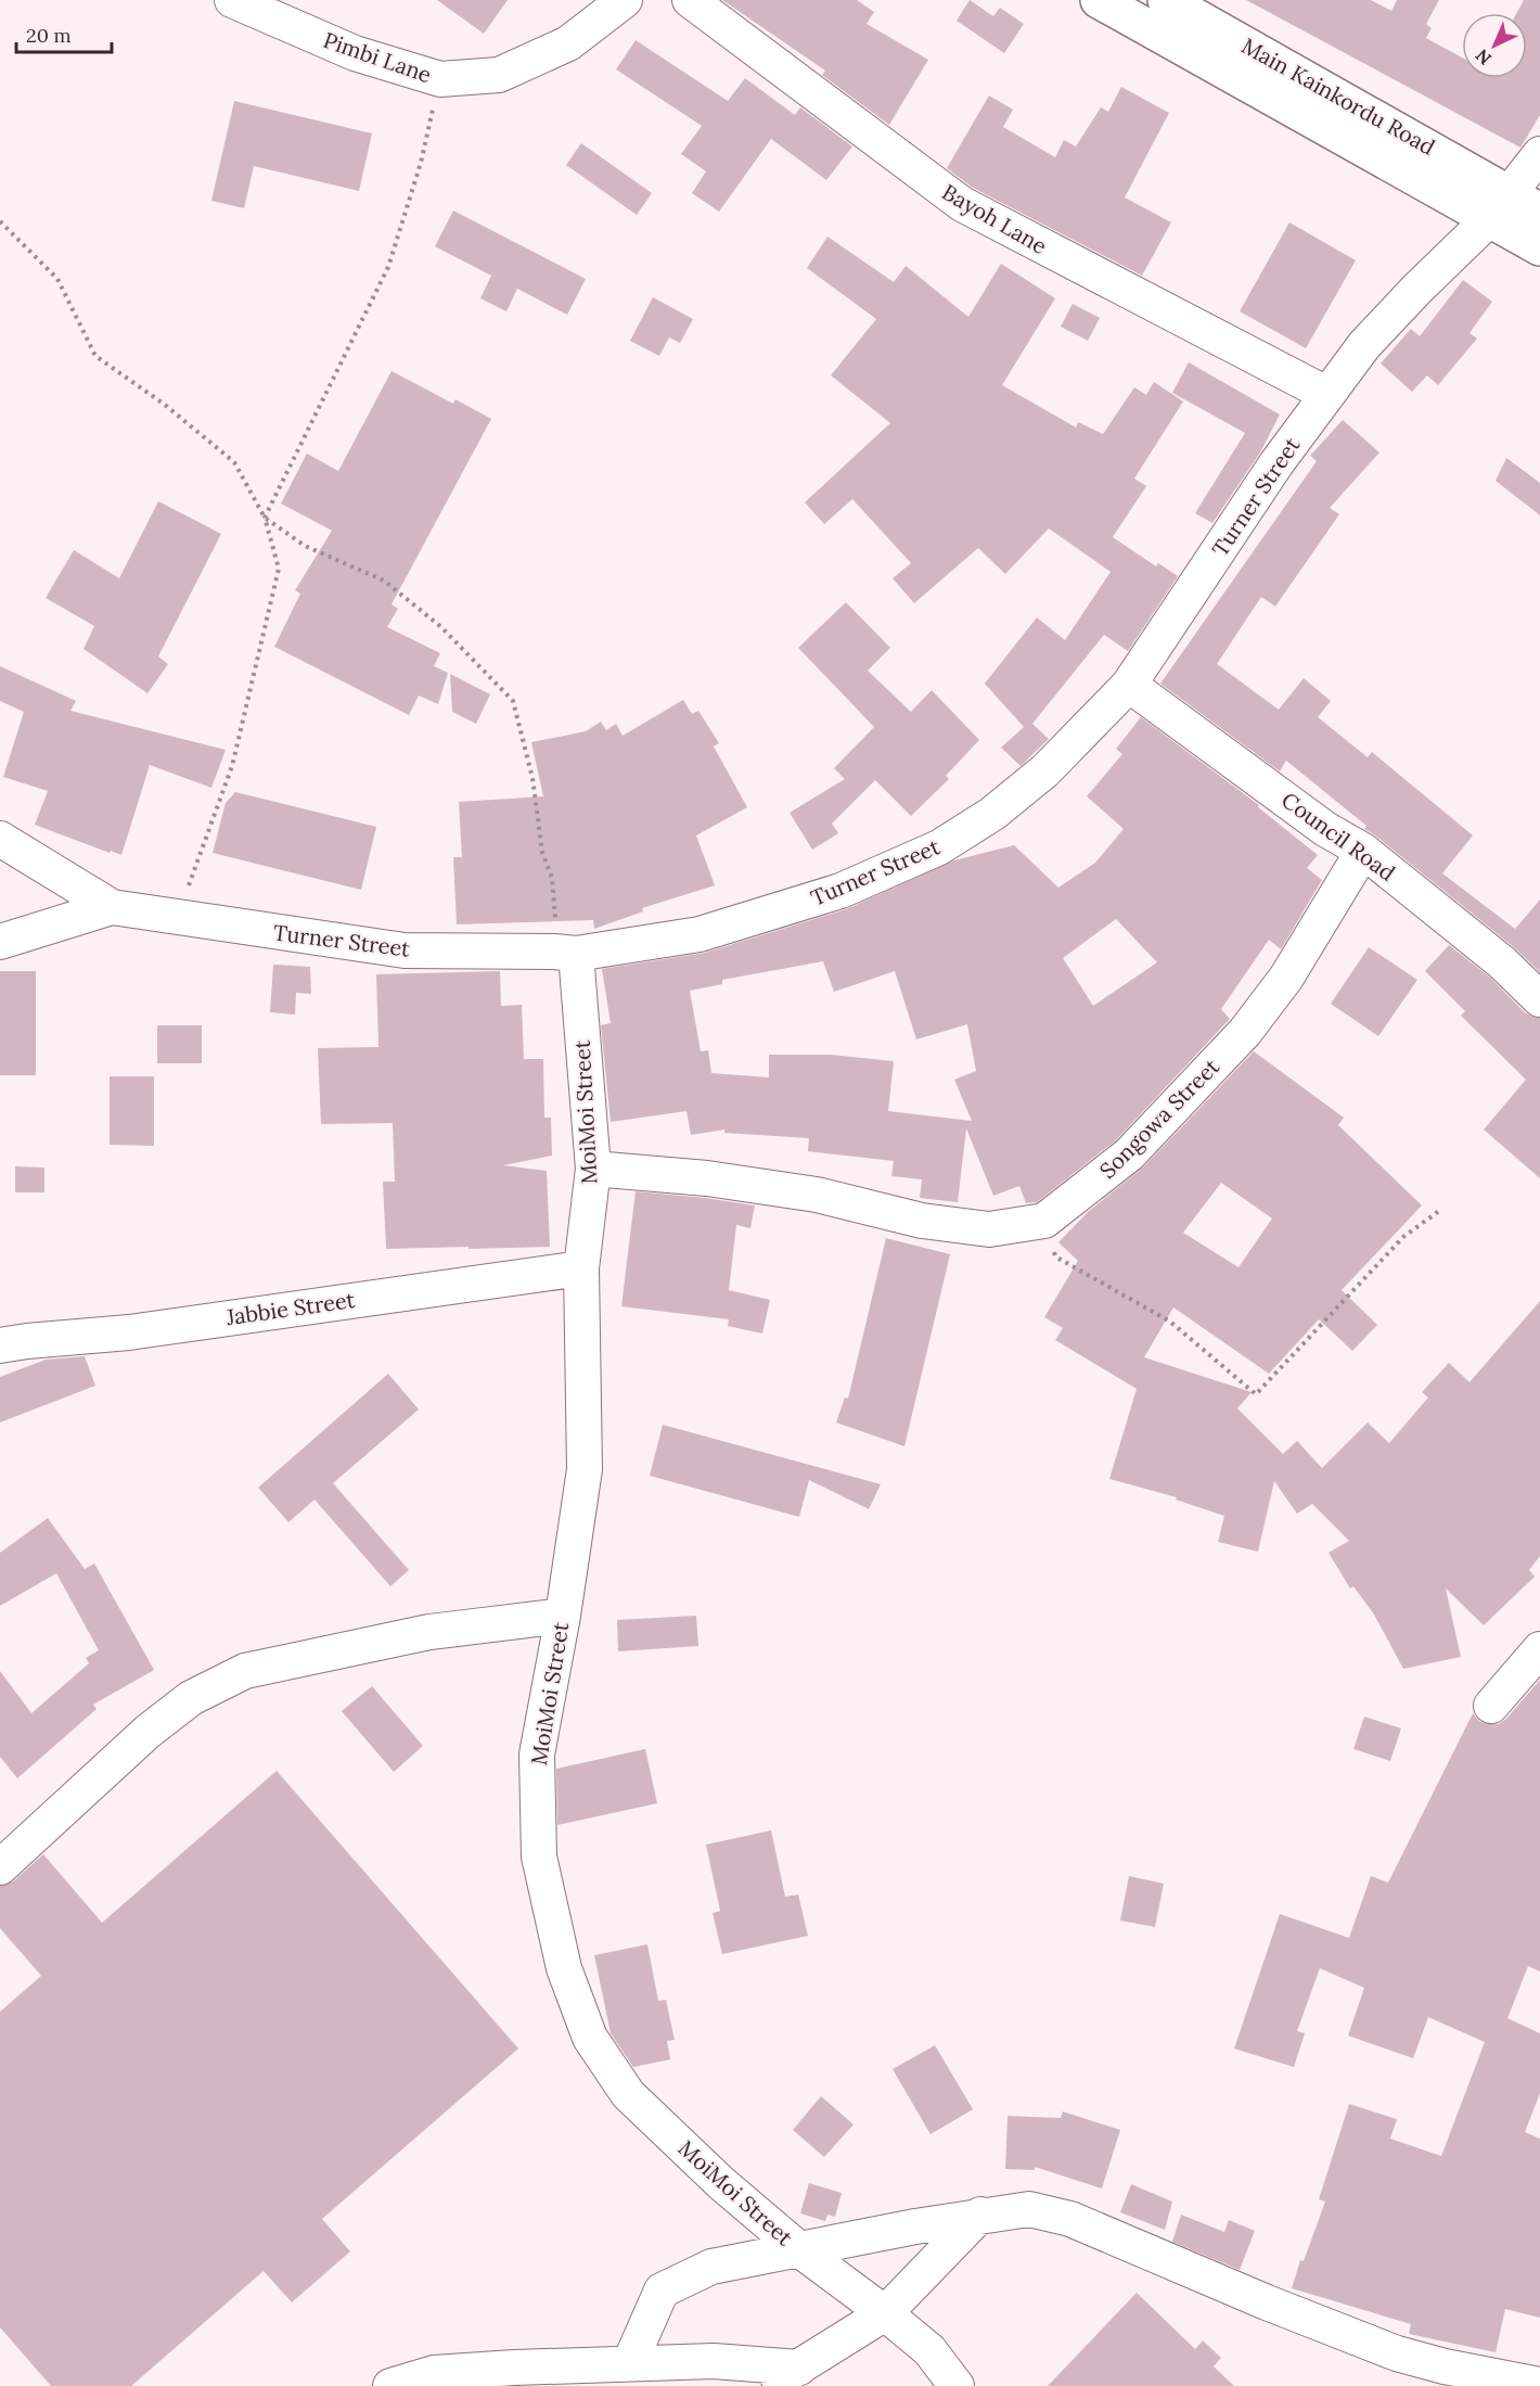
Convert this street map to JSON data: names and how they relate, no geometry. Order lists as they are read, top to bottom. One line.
{"streets":{"main road":["Main Kainkordu Road"],"street":["Pimbi Lane","Bayoh Lane","Turner Street","Council Road","MoiMoi Street","Songowa Street","Jabbie Street"]},"crossings":[["Main Kainkordu Road","Turner Street"],["Bayoh Lane","Turner Street"],["Turner Street","Council Road"],["Turner Street","MoiMoi Street"],["Council Road","Songowa Street"],["MoiMoi Street","Songowa Street"],["MoiMoi Street","Jabbie Street"]],"scale_bar":"20 m","north":"bottom left"}
